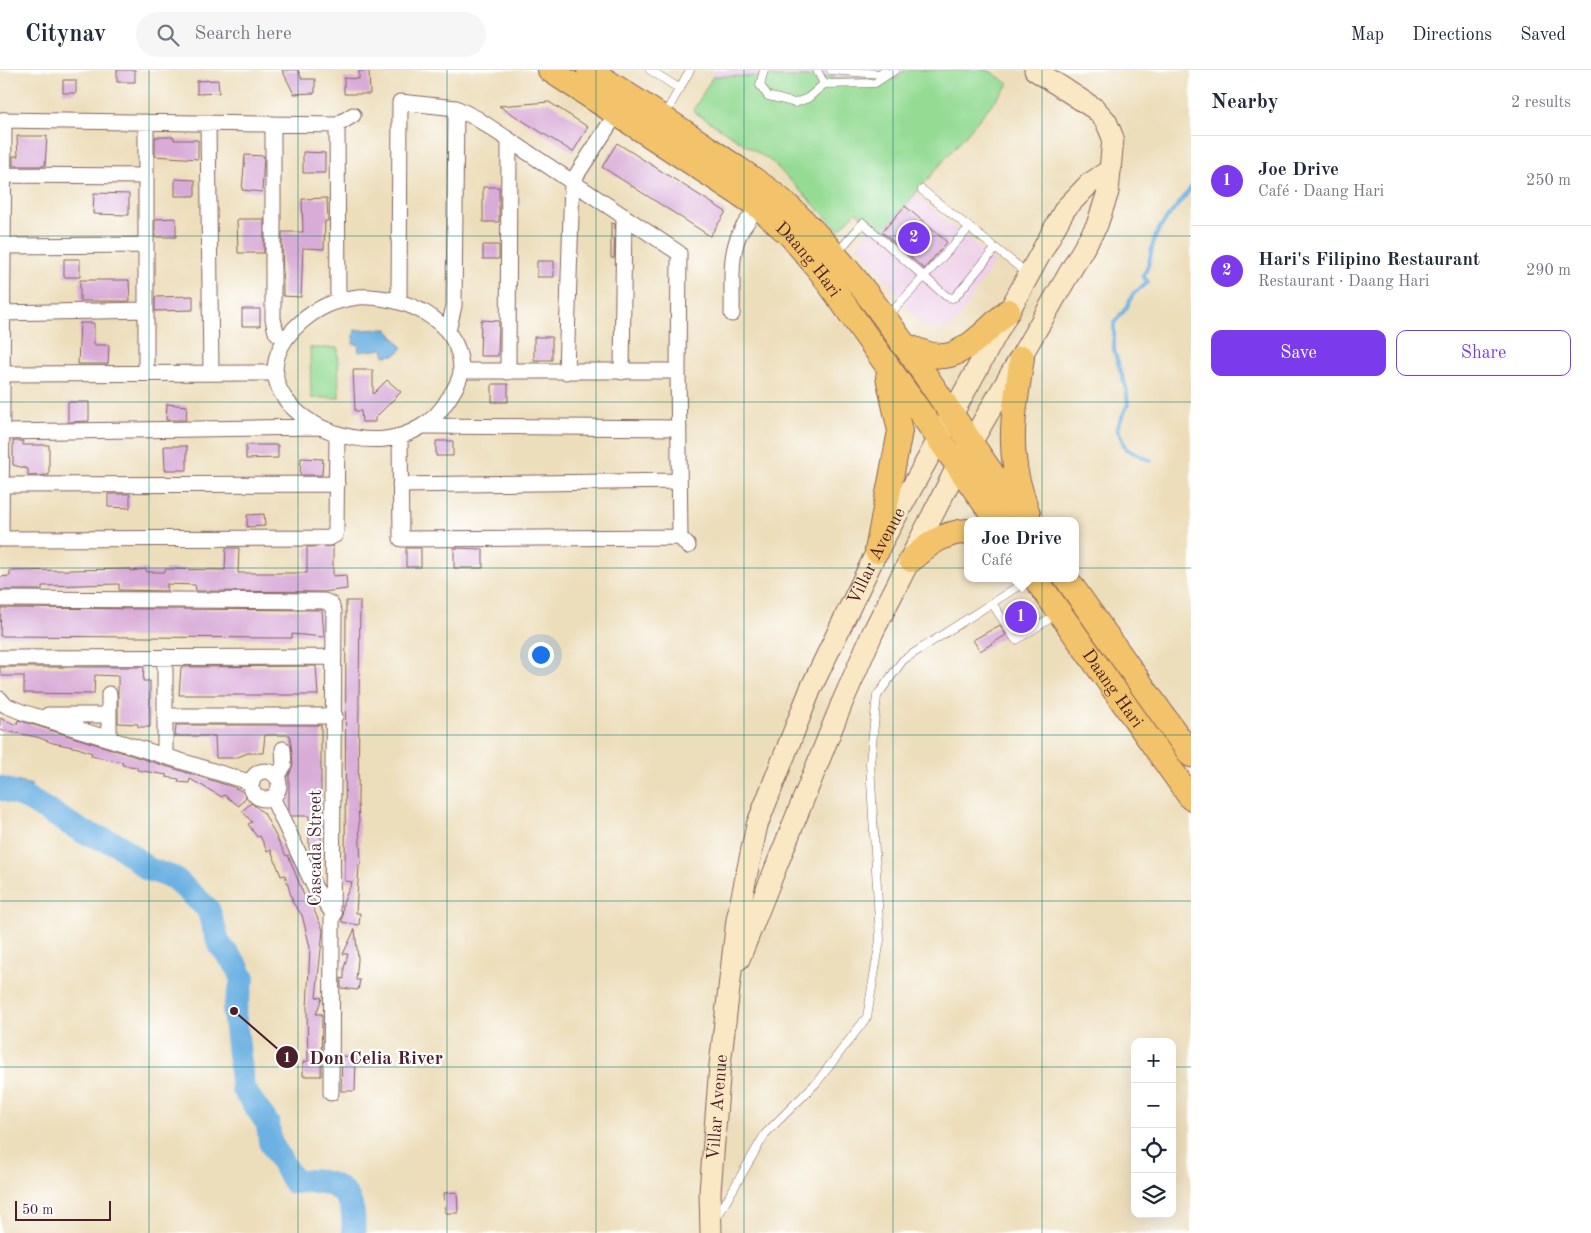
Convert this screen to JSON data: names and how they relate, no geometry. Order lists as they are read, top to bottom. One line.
{"streets":{"main road":["Daang Hari"],"street":["Villar Avenue","Cascada Street"]},"crossings":[["Daang Hari","Villar Avenue"]],"places":["Don Celia River"],"scale_bar":"50 m","page":{"header":"Citynav","search":"Search here","nav":["Map","Directions","Saved"],"heading":["Nearby","2 results"],"list":[{"mark":"1","name":"Joe Drive","note":"Café · Daang Hari","value":"250 m"},{"mark":"2","name":"Hari's Filipino Restaurant","note":"Restaurant · Daang Hari","value":"290 m"}],"pins":["2","1"],"buttons":["Save","Share"],"popup":["Joe Drive","Café"],"map_buttons":["+","−"],"scale":"50 m"}}
